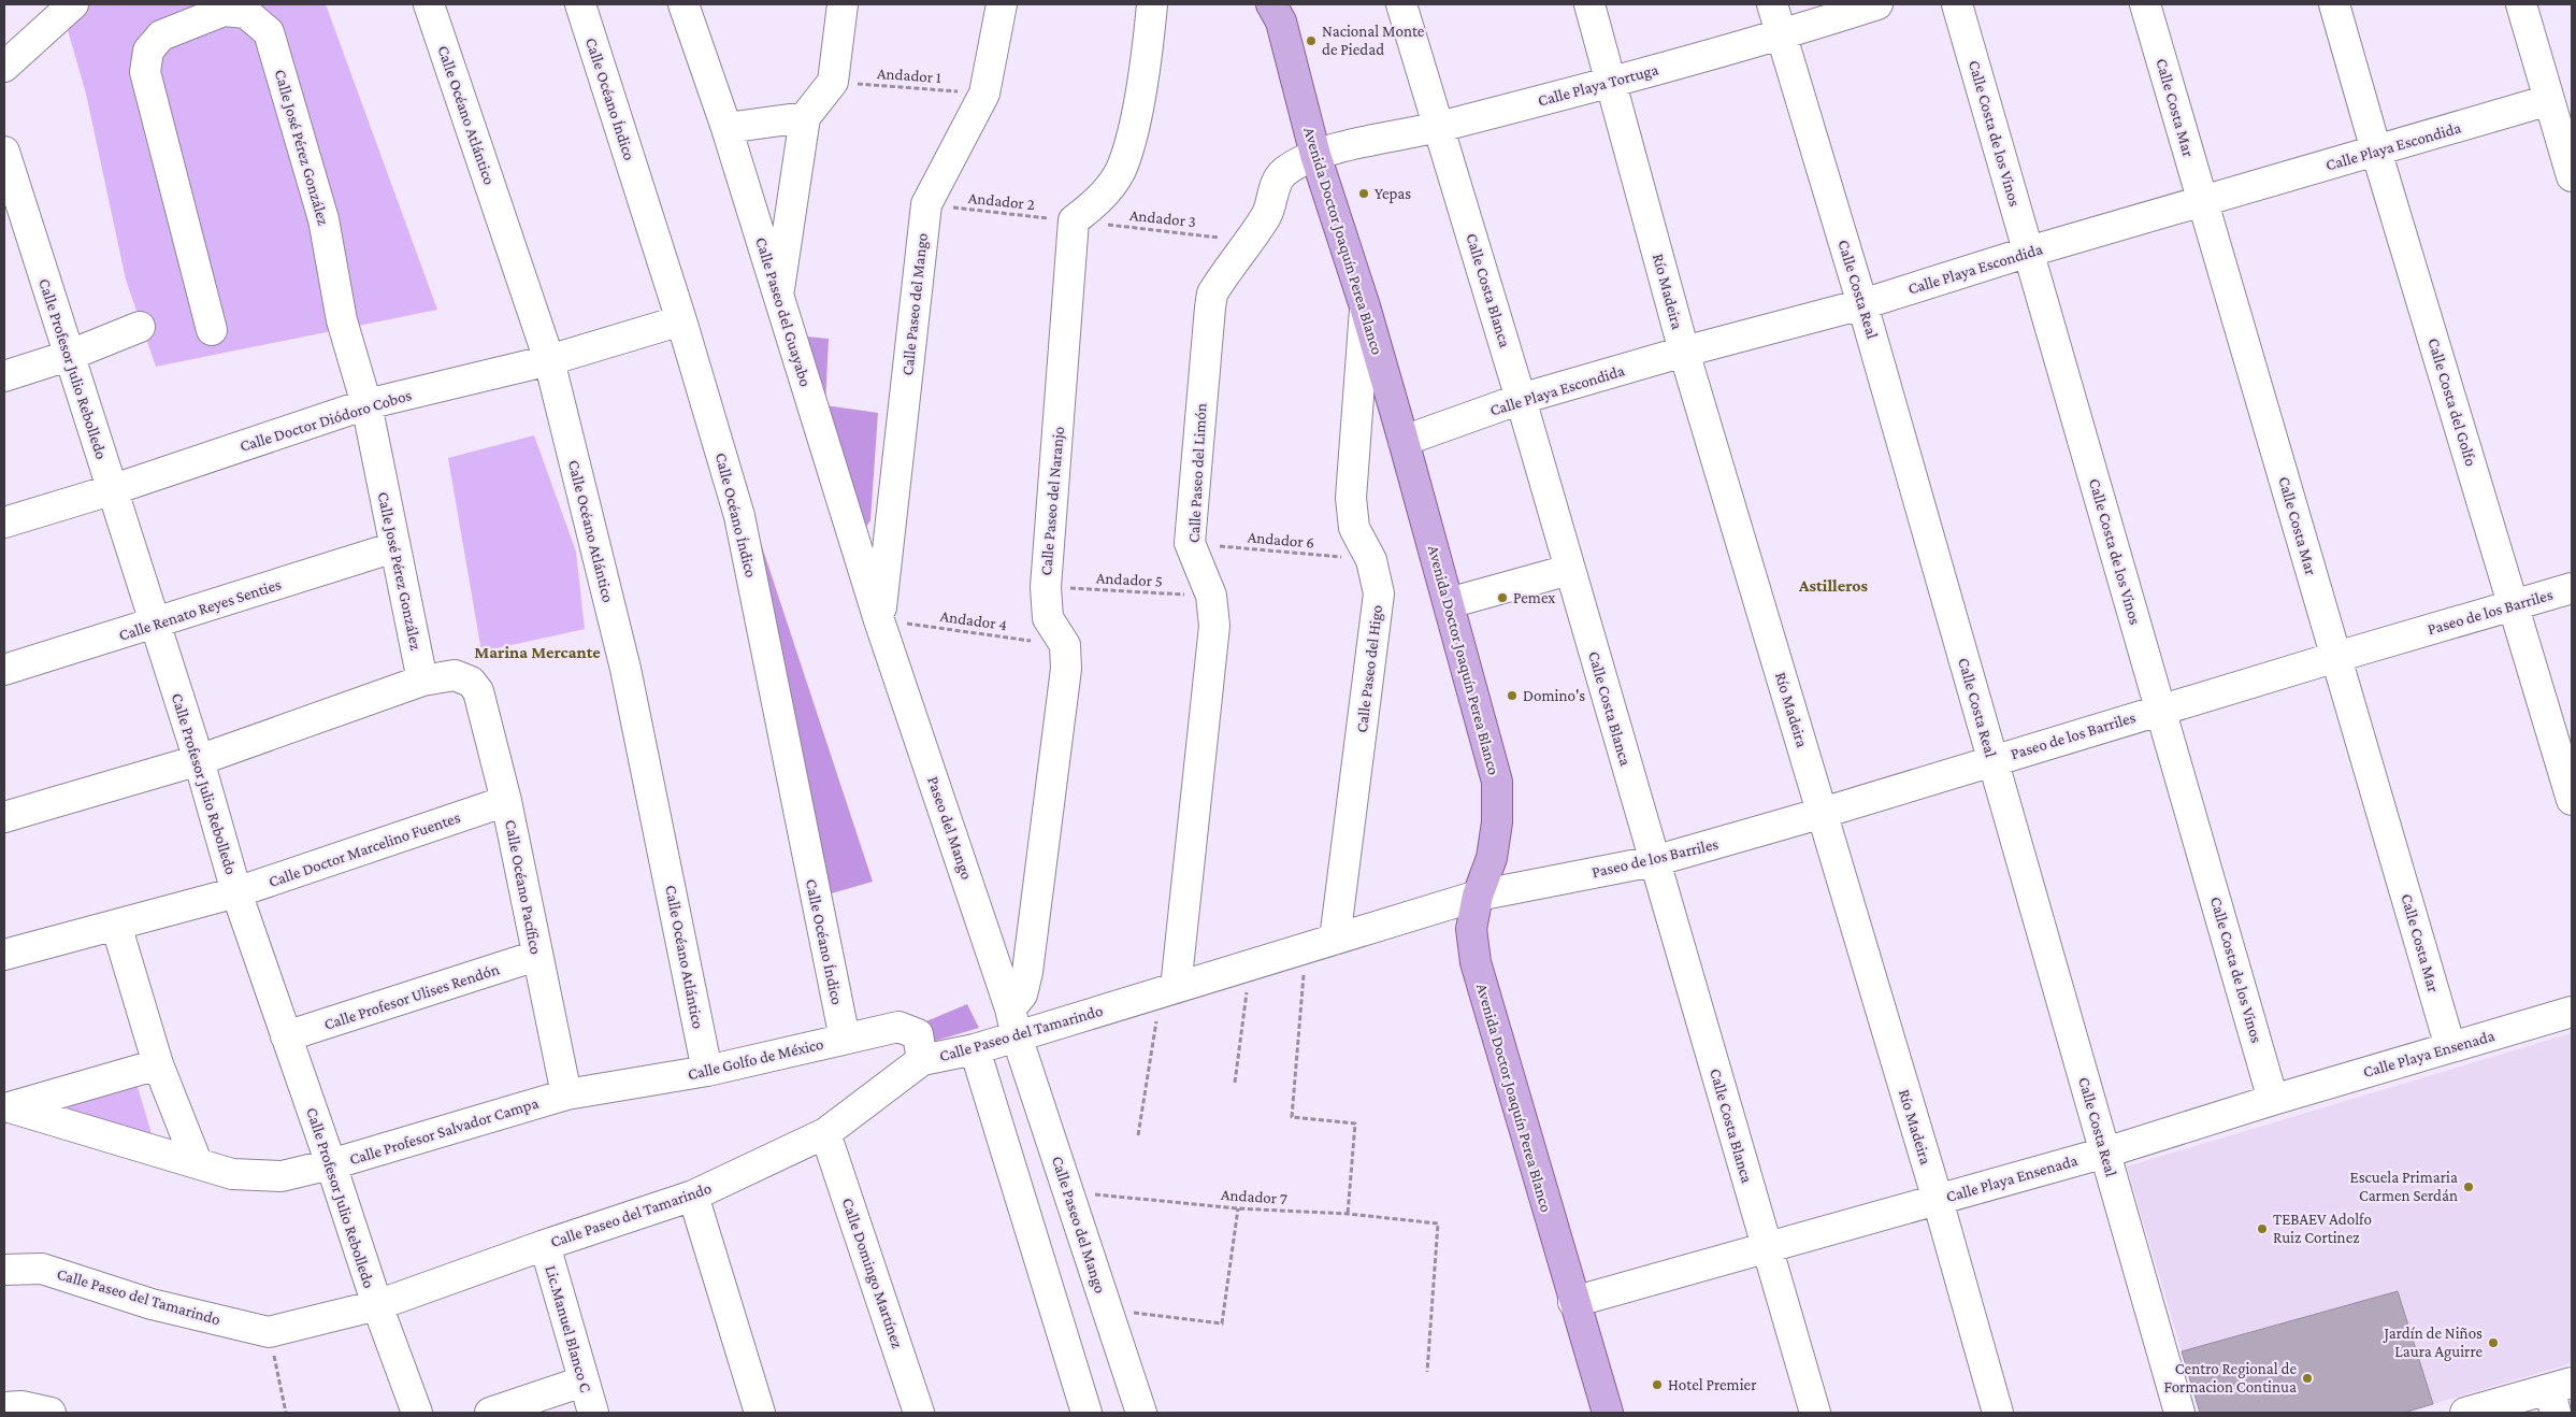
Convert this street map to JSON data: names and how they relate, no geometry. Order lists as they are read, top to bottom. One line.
{"streets":{"main road":["Avenida Doctor Joaquín Perea Blanco"],"street":["Calle Playa Tortuga","Calle Océano Índico","Calle Costa Mar","Calle Océano Atlántico","Calle Costa de los Vinos","Calle Playa Escondida","Calle José Pérez González","Calle Costa Real","Calle Costa Blanca","Río Madeira","Calle Paseo del Mango","Calle Paseo del Guayabo","Calle Profesor Julio Rebolledo","Calle Costa del Golfo","Calle Doctor Diódoro Cobos","Calle Paseo del Limón","Calle Paseo del Naranjo","Calle Renato Reyes Senties","Paseo de los Barriles","Calle Paseo del Higo","Paseo del Mango","Calle Doctor Marcelino Fuentes","Calle Océano Pacífico","Calle Profesor Ulises Rendón","Calle Paseo del Tamarindo","Calle Playa Ensenada","Calle Golfo de México","Calle Profesor Salvador Campa","Calle Domingo Martínez","Lic.Manuel Blanco C"],"path":["Andador 1","Andador 2","Andador 3","Andador 6","Andador 5","Andador 4","Andador 7"]},"crossings":[["Andador 1","Calle Paseo del Mango"],["Calle Playa Tortuga","Avenida Doctor Joaquín Perea Blanco"],["Calle Playa Tortuga","Calle Costa Real"],["Calle Playa Tortuga","Calle Costa Blanca"],["Calle Playa Tortuga","Río Madeira"],["Calle Playa Tortuga","Calle Paseo del Limón"],["Calle Océano Índico","Calle Doctor Diódoro Cobos"],["Calle Océano Índico","Calle Golfo de México"],["Calle Costa Mar","Calle Playa Escondida"],["Calle Costa Mar","Paseo de los Barriles"],["Calle Costa Mar","Calle Playa Ensenada"],["Calle Océano Atlántico","Calle Doctor Diódoro Cobos"],["Calle Océano Atlántico","Calle Golfo de México"],["Calle Costa de los Vinos","Calle Playa Escondida"],["Calle Costa de los Vinos","Paseo de los Barriles"],["Calle Costa de los Vinos","Calle Playa Ensenada"],["Calle Playa Escondida","Avenida Doctor Joaquín Perea Blanco"],["Calle Playa Escondida","Calle Costa Real"],["Calle Playa Escondida","Calle Costa Blanca"],["Calle Playa Escondida","Río Madeira"],["Calle Playa Escondida","Calle Costa del Golfo"],["Calle José Pérez González","Calle Doctor Diódoro Cobos"],["Calle José Pérez González","Calle Renato Reyes Senties"],["Calle José Pérez González","Calle Océano Pacífico"],["Andador 2","Andador 3"],["Andador 2","Calle Paseo del Mango"],["Andador 2","Calle Paseo del Naranjo"],["Andador 3","Calle Paseo del Limón"],["Andador 3","Calle Paseo del Naranjo"],["Avenida Doctor Joaquín Perea Blanco","Calle Paseo del Limón"],["Avenida Doctor Joaquín Perea Blanco","Paseo de los Barriles"],["Avenida Doctor Joaquín Perea Blanco","Calle Paseo del Higo"],["Avenida Doctor Joaquín Perea Blanco","Calle Paseo del Tamarindo"],["Avenida Doctor Joaquín Perea Blanco","Calle Playa Ensenada"],["Calle Costa Real","Paseo de los Barriles"],["Calle Costa Real","Calle Playa Ensenada"],["Calle Costa Blanca","Paseo de los Barriles"],["Calle Costa Blanca","Calle Playa Ensenada"],["Río Madeira","Paseo de los Barriles"],["Río Madeira","Calle Playa Ensenada"],["Calle Paseo del Mango","Calle Paseo del Guayabo"],["Calle Paseo del Mango","Andador 4"],["Calle Paseo del Mango","Paseo del Mango"],["Calle Paseo del Mango","Calle Paseo del Tamarindo"],["Calle Paseo del Mango","Andador 7"],["Calle Paseo del Guayabo","Andador 4"],["Calle Paseo del Guayabo","Paseo del Mango"],["Calle Profesor Julio Rebolledo","Calle Doctor Diódoro Cobos"],["Calle Profesor Julio Rebolledo","Calle Renato Reyes Senties"],["Calle Profesor Julio Rebolledo","Calle Doctor Marcelino Fuentes"],["Calle Profesor Julio Rebolledo","Calle Profesor Ulises Rendón"],["Calle Profesor Julio Rebolledo","Calle Paseo del Tamarindo"],["Calle Profesor Julio Rebolledo","Calle Profesor Salvador Campa"],["Calle Costa del Golfo","Paseo de los Barriles"],["Calle Paseo del Limón","Andador 6"],["Calle Paseo del Limón","Andador 5"],["Calle Paseo del Limón","Calle Paseo del Tamarindo"],["Calle Paseo del Naranjo","Andador 5"],["Calle Paseo del Naranjo","Andador 4"],["Andador 6","Calle Paseo del Higo"],["Paseo de los Barriles","Calle Paseo del Tamarindo"],["Andador 4","Paseo del Mango"],["Calle Paseo del Higo","Calle Paseo del Tamarindo"],["Paseo del Mango","Calle Paseo del Tamarindo"],["Calle Doctor Marcelino Fuentes","Calle Océano Pacífico"],["Calle Océano Pacífico","Calle Profesor Ulises Rendón"],["Calle Océano Pacífico","Calle Golfo de México"],["Calle Océano Pacífico","Calle Profesor Salvador Campa"],["Calle Paseo del Tamarindo","Calle Golfo de México"],["Calle Paseo del Tamarindo","Calle Domingo Martínez"],["Calle Paseo del Tamarindo","Lic.Manuel Blanco C"],["Calle Golfo de México","Calle Profesor Salvador Campa"]],"districts":["Astilleros","Marina Mercante"],"places":["Nacional Monte de Piedad","Yepas","Pemex","Domino's","Escuela Primaria Carmen Serdán","TEBAEV Adolfo Ruiz Cortinez","Jardín de Niños Laura Aguirre","Centro Regional de Formacion Continua","Hotel Premier"]}
